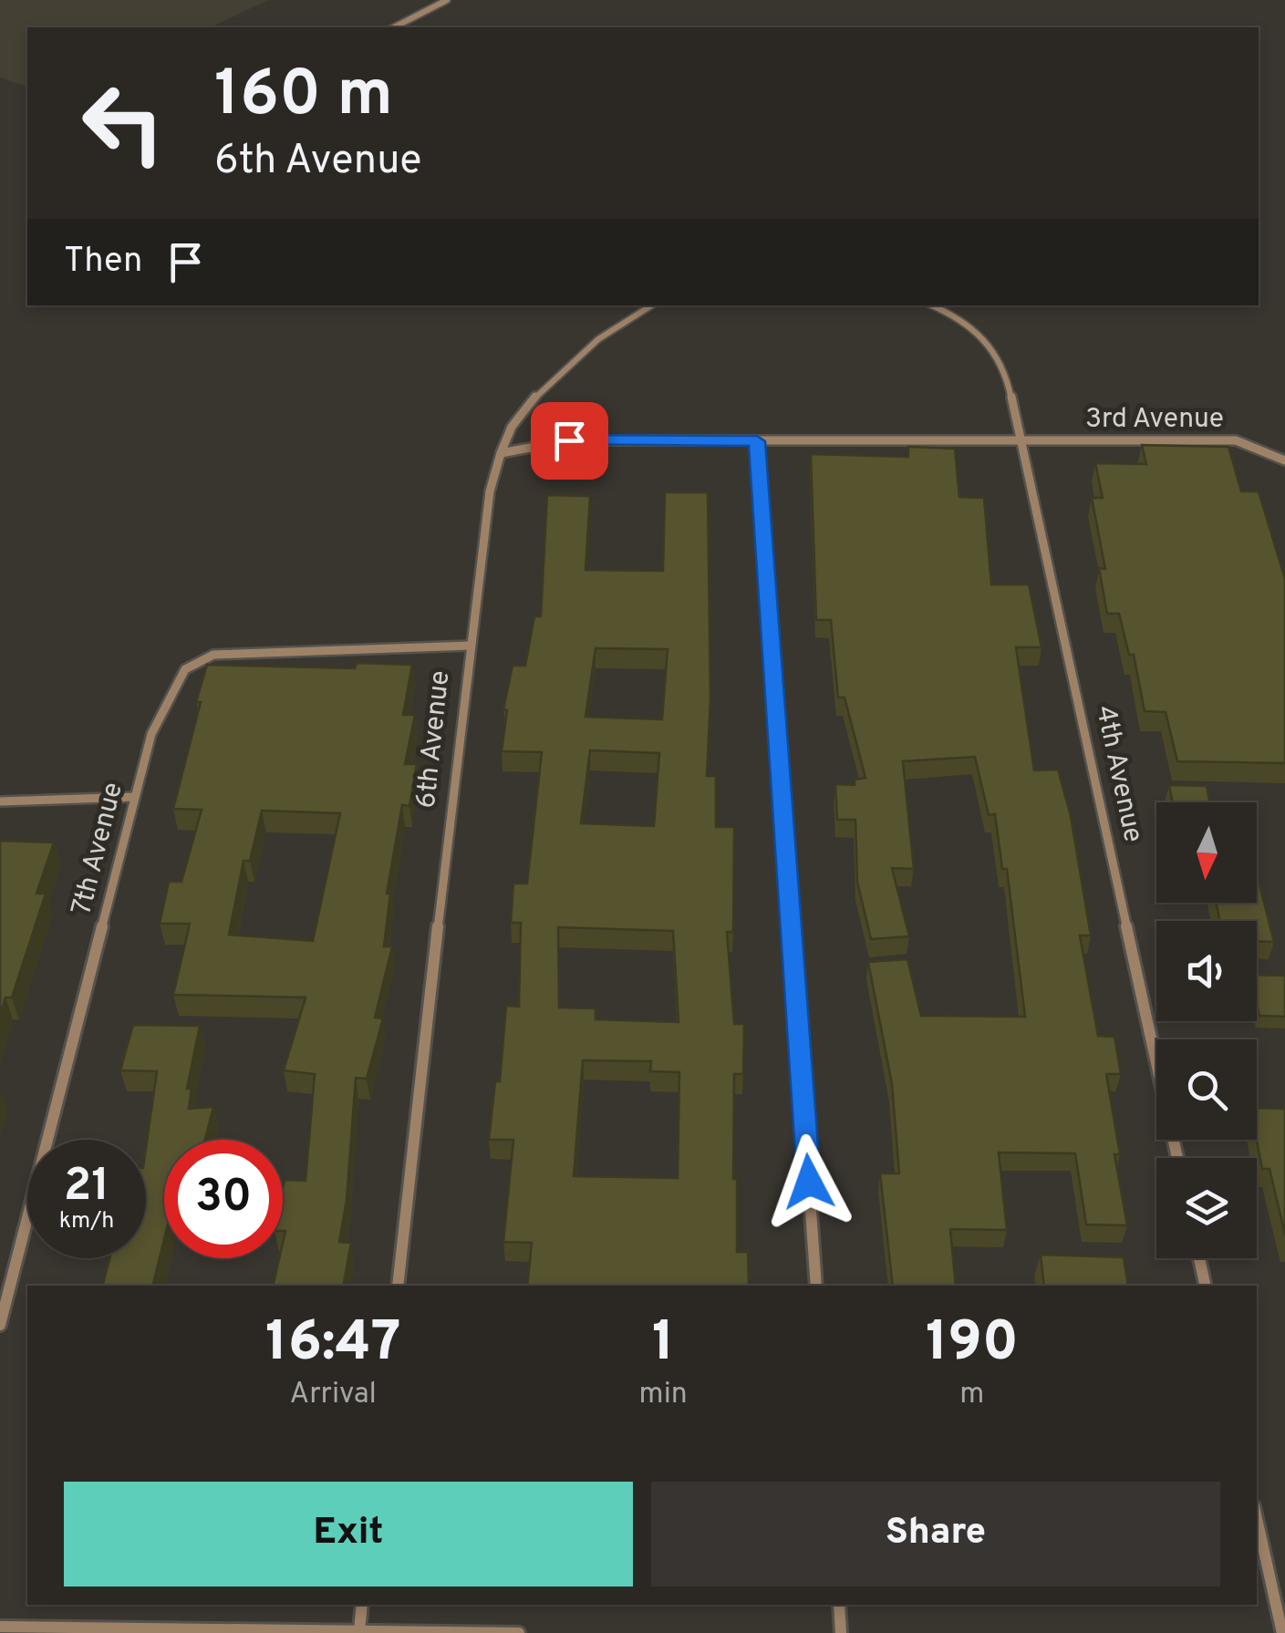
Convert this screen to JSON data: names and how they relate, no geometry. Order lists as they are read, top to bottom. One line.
{"streets":{"street":["3rd Avenue","6th Avenue","4th Avenue","7th Avenue"]},"crossings":[["3rd Avenue","4th Avenue"],["6th Avenue","7th Avenue"]],"north":"bottom","page":{"turn":["160 m","6th Avenue"],"then":"Then","speed":"21 km/h","limit":"30","eta":["16:47","Arrival","1","min","190","m"],"buttons":["Exit","Share"]}}
